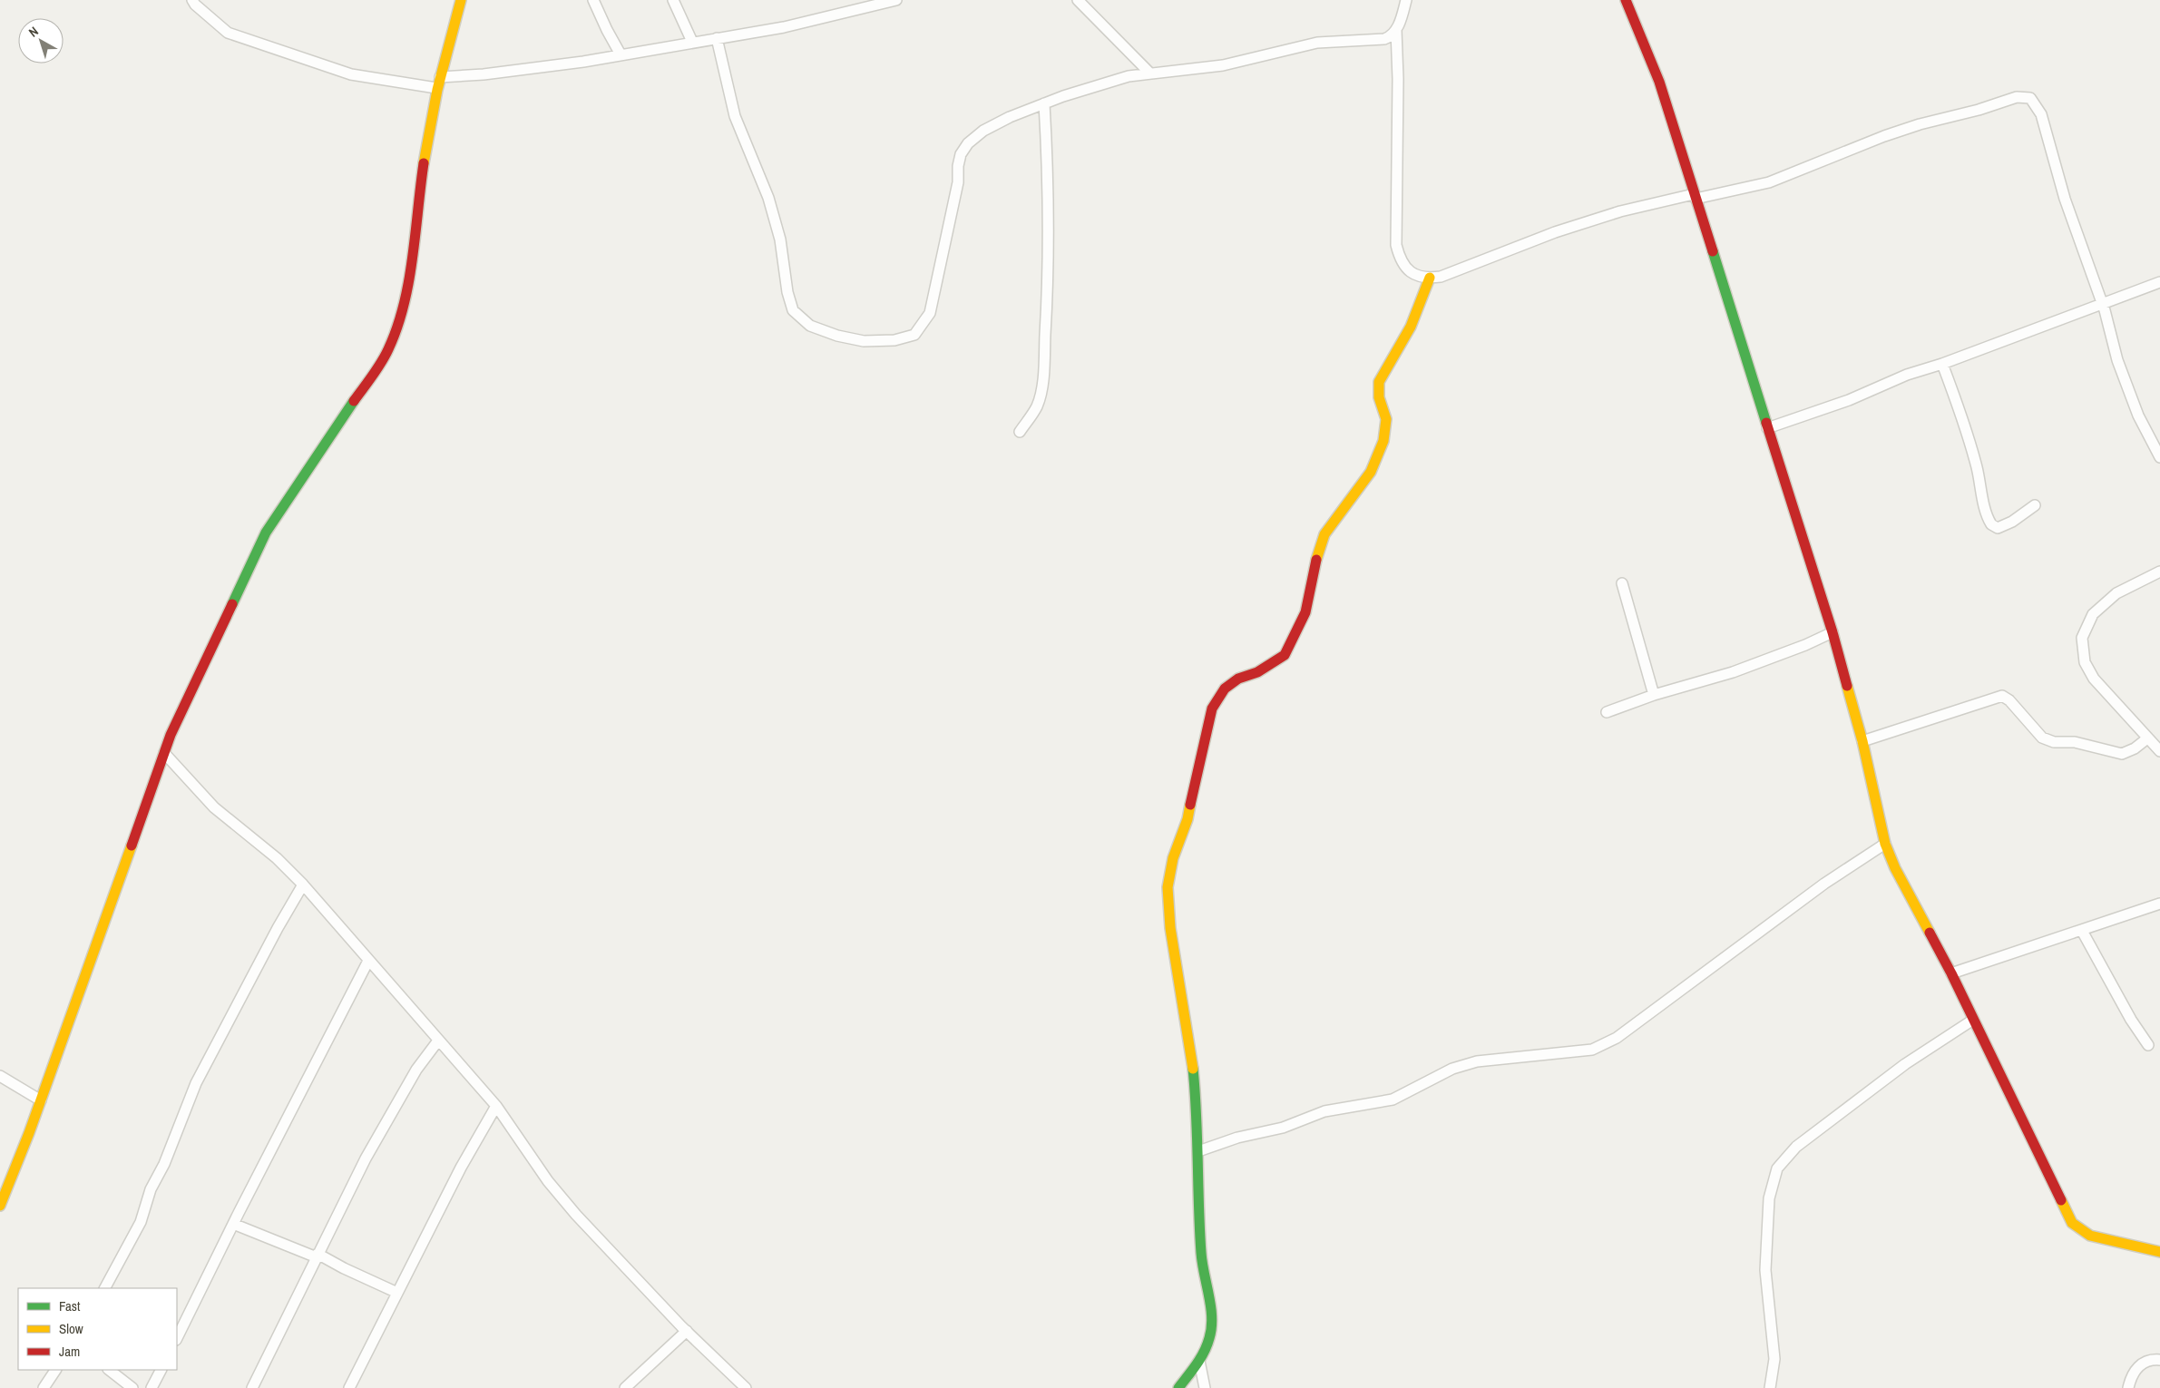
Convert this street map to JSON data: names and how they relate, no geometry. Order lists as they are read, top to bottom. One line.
{"legend":["Fast","Slow","Jam"],"north":"top left"}
